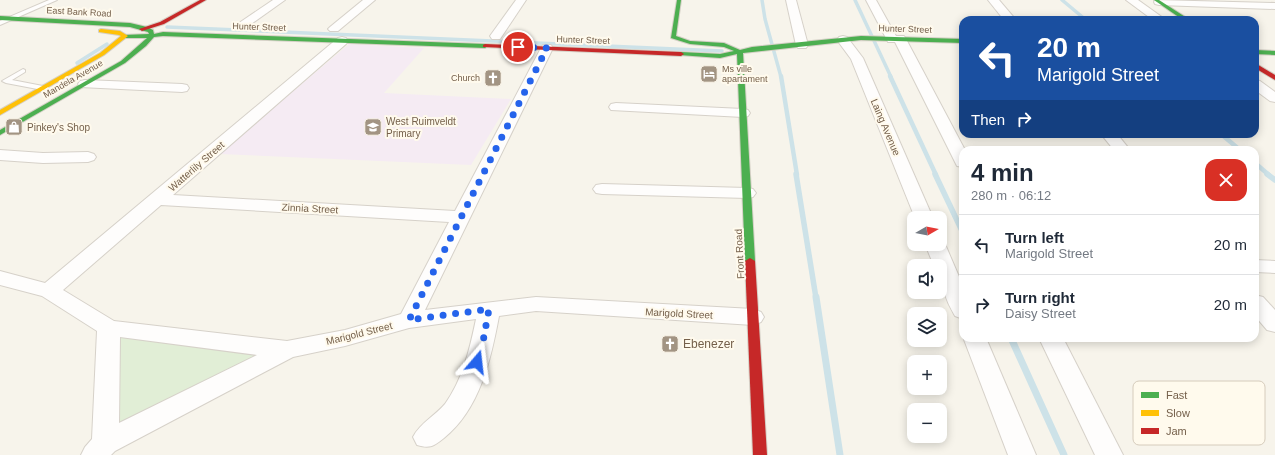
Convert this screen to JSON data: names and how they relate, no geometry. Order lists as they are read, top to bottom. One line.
{"streets":{"street":["East Bank Road","Hunter Street","Mandela Avenue","Laing Avenue","Watterlily Street","Zinnia Street","Front Road","Marigold Street"]},"crossings":[["East Bank Road","Hunter Street"],["Hunter Street","Mandela Avenue"],["Hunter Street","Laing Avenue"],["Hunter Street","Watterlily Street"],["Hunter Street","Front Road"],["Watterlily Street","Zinnia Street"],["Watterlily Street","Marigold Street"],["Front Road","Marigold Street"]],"places":{"hotel":["Ms ville apartament"],"church":["Church","Ebenezer"],"shop":["Pinkey's Shop"],"school or university":["West Ruimveldt Primary"]},"legend":["Fast","Slow","Jam"],"north":"right","page":{"turn":["20 m","Marigold Street"],"then":"Then","heading":["4 min","280 m · 06:12"],"map_buttons":["+","−"],"list":[{"name":"Turn left","note":"Marigold Street","value":"20 m"},{"name":"Turn right","note":"Daisy Street","value":"20 m"}]}}
